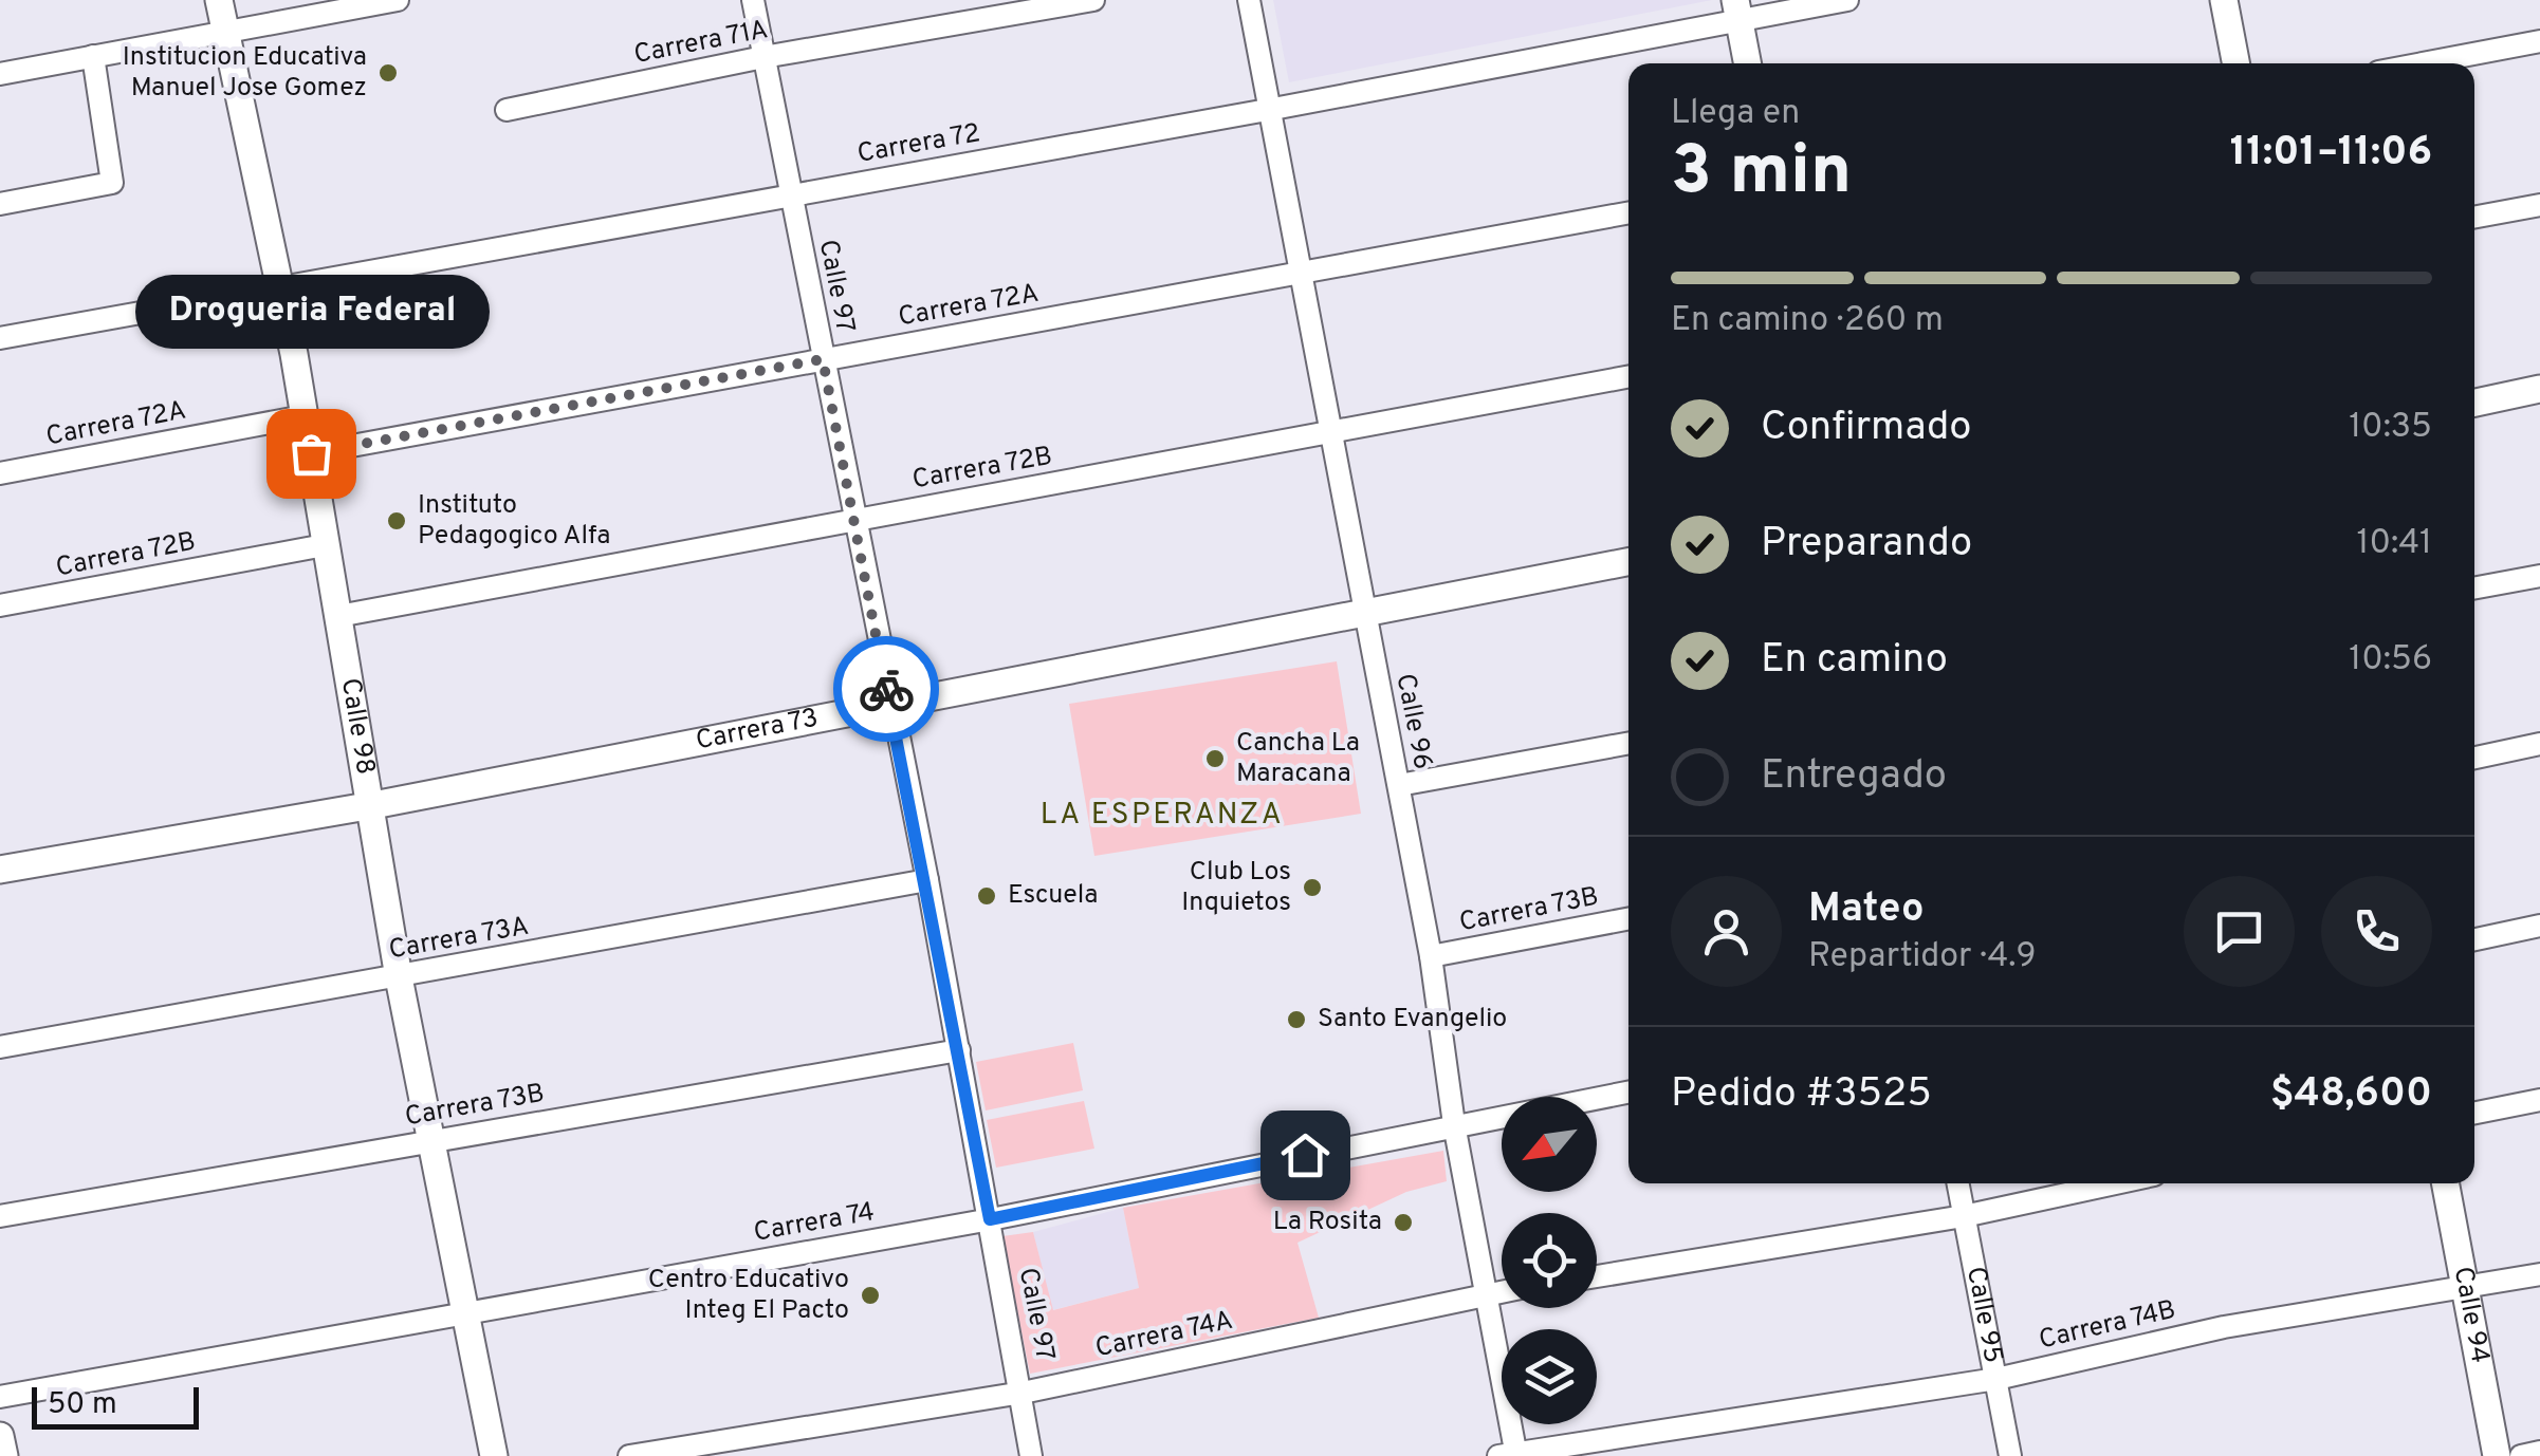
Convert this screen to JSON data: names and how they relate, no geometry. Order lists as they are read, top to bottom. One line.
{"streets":{"street":["Carrera 71A","Carrera 72","Calle 97","Carrera 72A","Carrera 72B","Calle 96","Calle 98","Carrera 73","Carrera 73B","Carrera 73A","Carrera 74","Calle 95","Calle 94","Carrera 74B","Carrera 74A"]},"crossings":[["Carrera 71A","Calle 97"],["Carrera 72","Calle 97"],["Carrera 72","Calle 96"],["Carrera 72","Calle 98"],["Calle 97","Carrera 72A"],["Calle 97","Carrera 72B"],["Calle 97","Carrera 73"],["Calle 97","Carrera 73B"],["Calle 97","Carrera 73A"],["Calle 97","Carrera 74"],["Calle 97","Carrera 74A"],["Carrera 72A","Calle 96"],["Carrera 72A","Calle 98"],["Carrera 72B","Calle 96"],["Carrera 72B","Calle 98"],["Calle 96","Carrera 73"],["Calle 96","Carrera 73B"],["Calle 96","Carrera 74"],["Calle 96","Carrera 74B"],["Calle 96","Carrera 74A"],["Calle 98","Carrera 73"],["Calle 98","Carrera 73B"],["Calle 98","Carrera 73A"],["Calle 98","Carrera 74"],["Calle 95","Carrera 74B"],["Calle 94","Carrera 74B"]],"districts":["LA ESPERANZA"],"places":["Institucion Educativa Manuel Jose Gomez","Drogueria Federal","Instituto Pedagogico Alfa","Cancha La Maracana","Club Los Inquietos","Escuela","Santo Evangelio","La Rosita","Centro Educativo Integ El Pacto"],"scale_bar":"50 m","north":"bottom left","page":{"heading":["3 min","Llega en","11:01–11:06"],"panel":["Mateo","Repartidor · 4.9","Pedido #3525","$48,600"],"bar":"En camino · 260 m","bubble":"Drogueria Federal","list":[["Confirmado","10:35"],["Preparando","10:41"],["En camino","10:56"],"Entregado"],"scale":"50 m"}}
